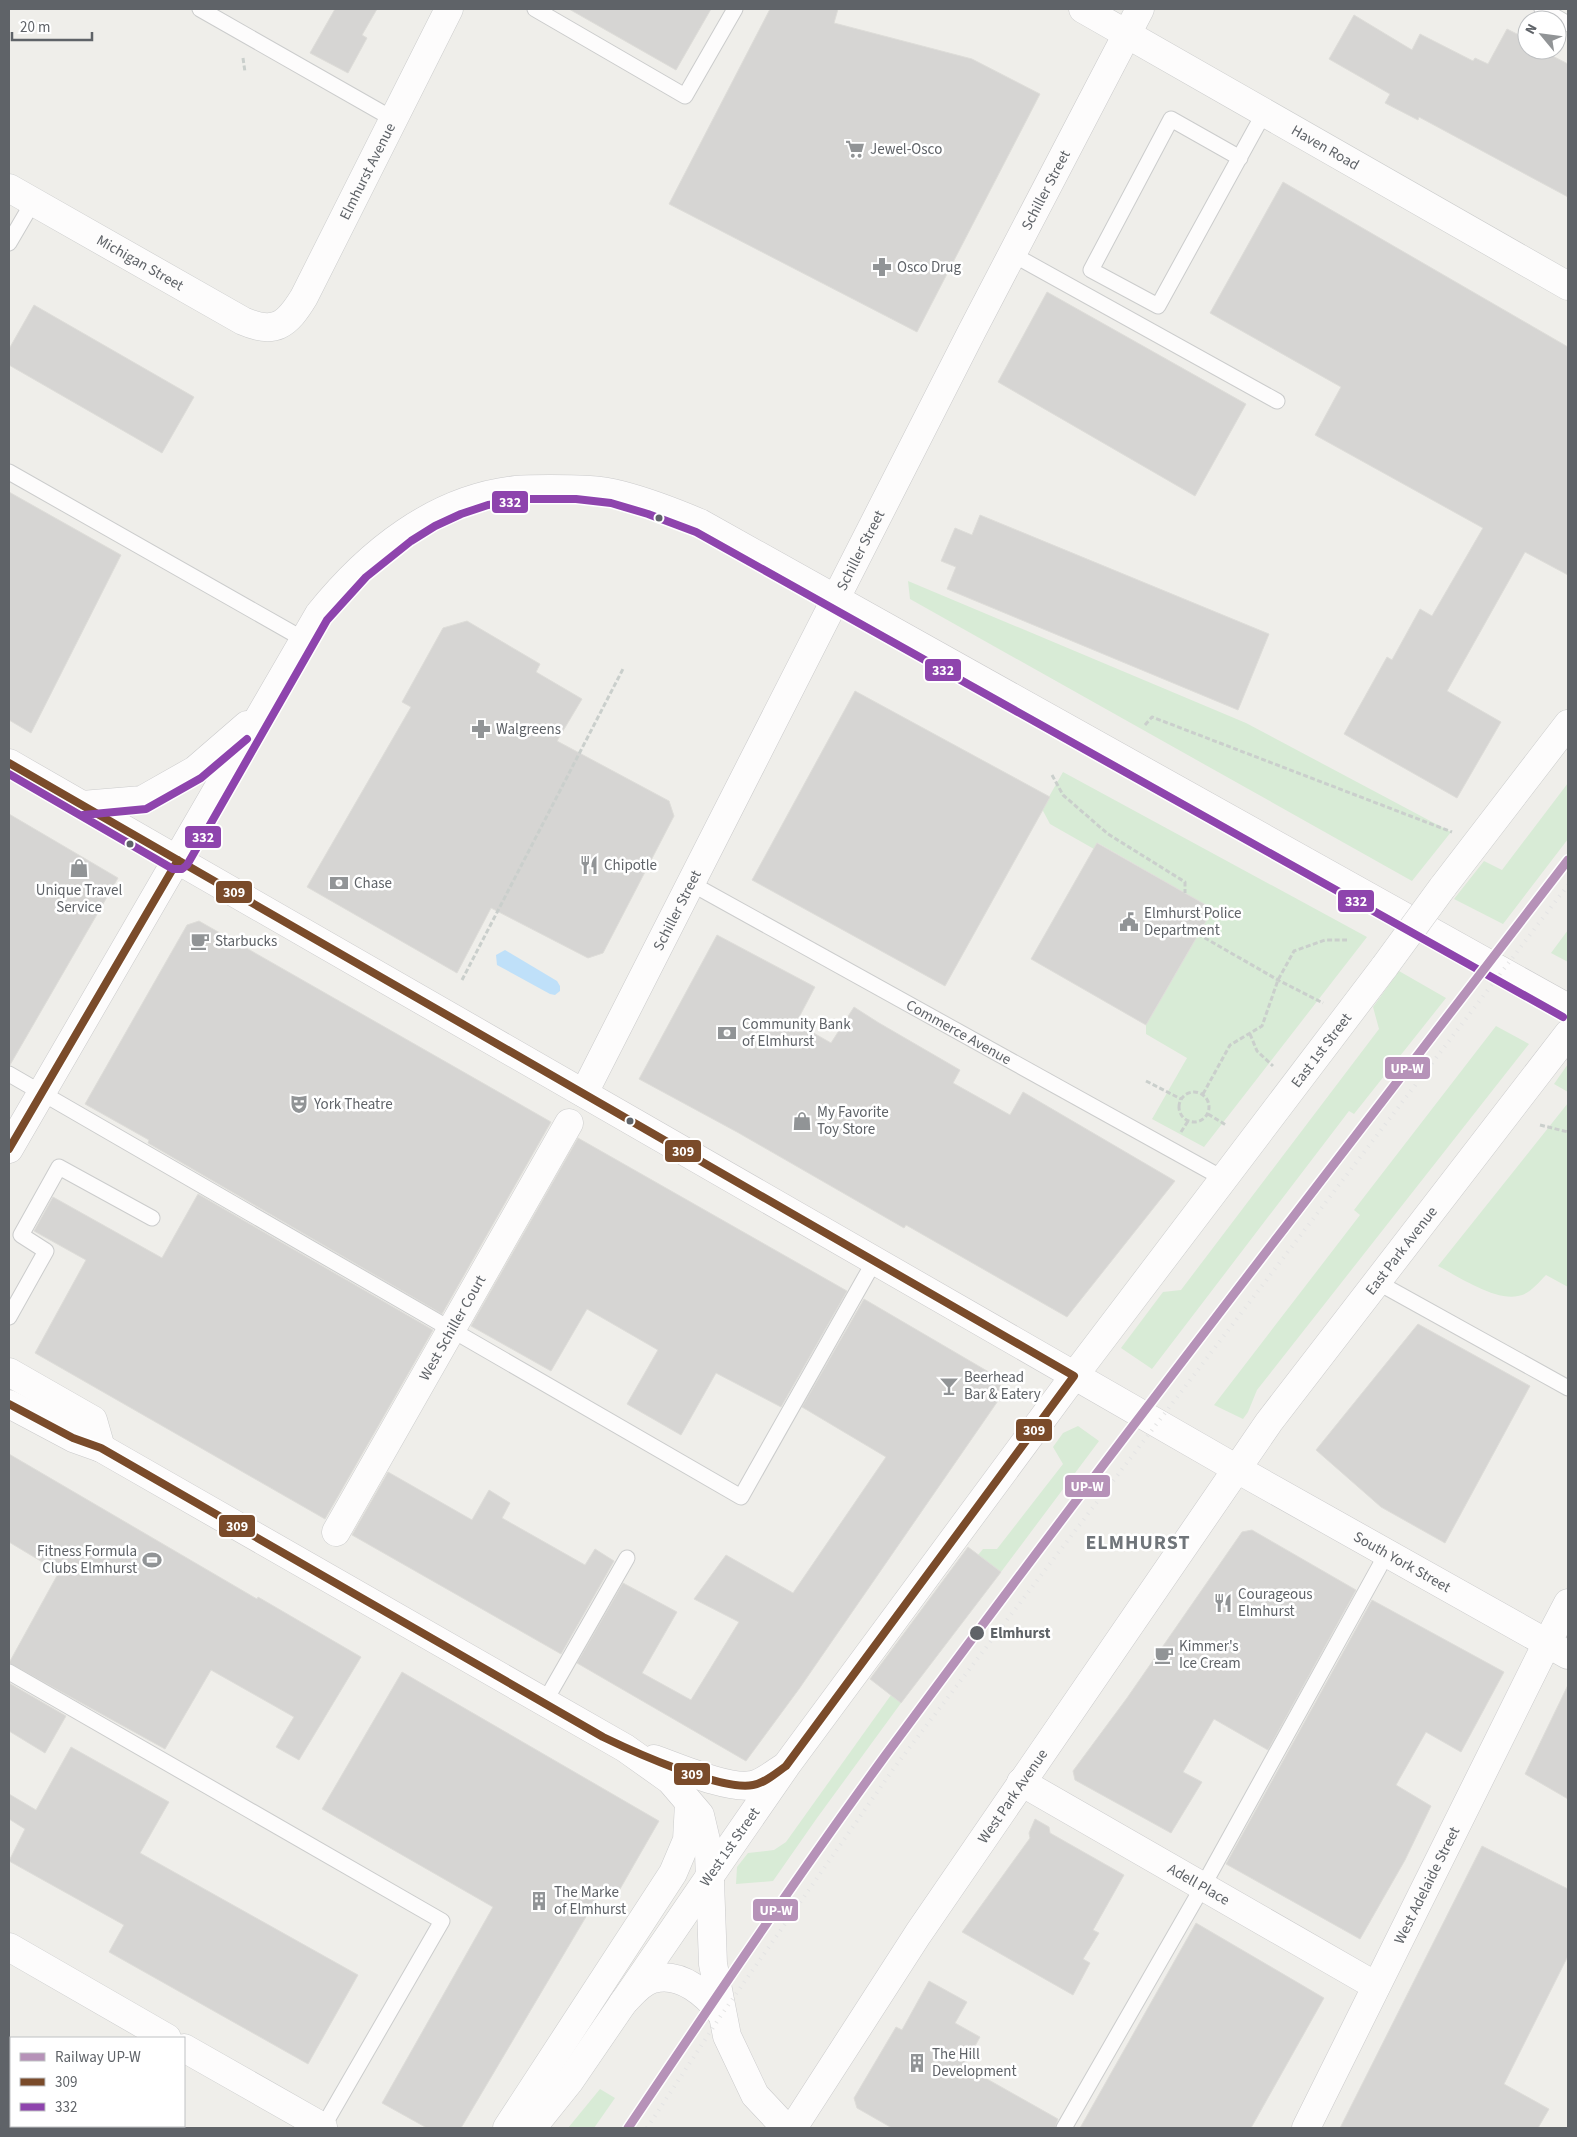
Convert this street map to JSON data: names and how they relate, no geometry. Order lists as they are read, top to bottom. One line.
{"streets":{"street":["Haven Road","Elmhurst Avenue","Schiller Street","Michigan Street","East 1st Street","East Park Avenue","West Schiller Court","South York Street","West Park Avenue","West 1st Street","Adell Place","West Adelaide Street"],"lane":["Commerce Avenue"]},"crossings":[["Haven Road","Schiller Street"],["Elmhurst Avenue","Michigan Street"],["Schiller Street","Commerce Avenue"],["Schiller Street","South York Street"],["Commerce Avenue","East 1st Street"],["East 1st Street","South York Street"],["East 1st Street","West 1st Street"],["East Park Avenue","South York Street"],["East Park Avenue","West Park Avenue"],["South York Street","West Park Avenue"],["South York Street","West 1st Street"],["South York Street","West Adelaide Street"],["West Park Avenue","Adell Place"],["Adell Place","West Adelaide Street"]],"districts":["ELMHURST"],"places":{"supermarket":["Jewel-Osco"],"pharmacy":["Osco Drug","Walgreens"],"restaurant":["Chipotle","Courageous Elmhurst"],"shop":["Unique Travel Service","My Favorite Toy Store"],"bank":["Chase","Community Bank of Elmhurst"],"public building":["Elmhurst Police Department"],"cafe":["Starbucks","Kimmer's Ice Cream"],"theatre":["York Theatre"],"bar":["Beerhead Bar & Eatery"],"sports":["Fitness Formula Clubs Elmhurst"],"other":["Elmhurst"],"building":["The Marke of Elmhurst","The Hill Development"]},"lines":["transit line 332","transit line 309","rail line UP-W"],"legend":["Railway UP-W","309","332"],"scale_bar":"20 m","north":"top left"}
